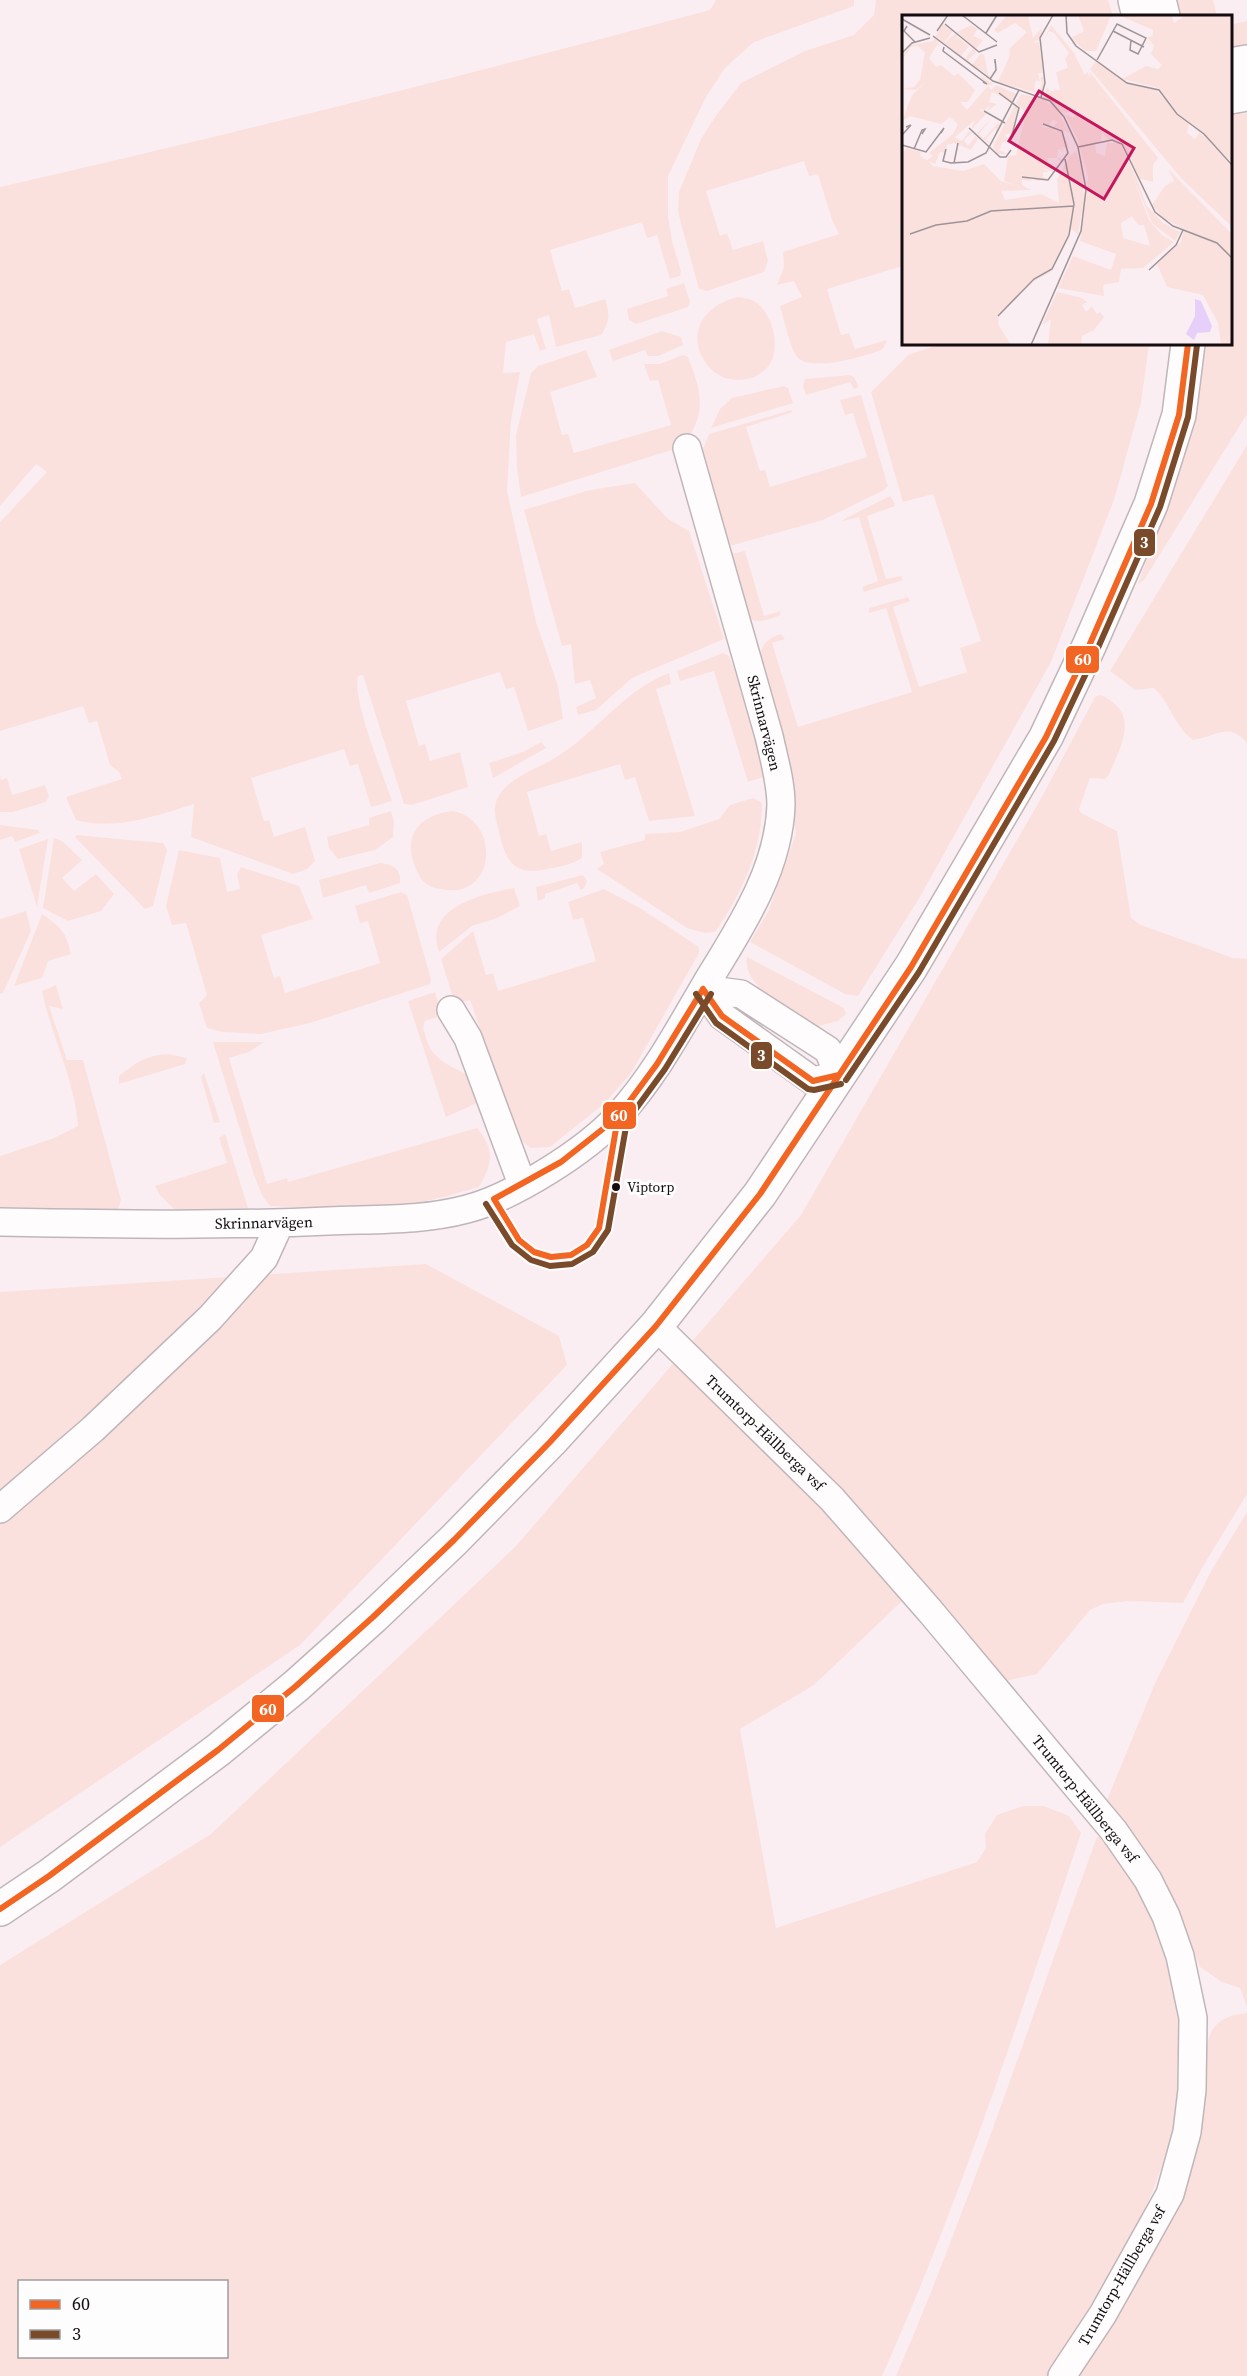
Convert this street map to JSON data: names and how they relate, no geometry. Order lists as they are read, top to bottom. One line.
{"streets":{"street":["Skrinnarvägen","Trumtorp-Hällberga vsf"]},"places":["Viptorp"],"lines":["transit line 60","transit line 3"],"legend":["60","3"]}
